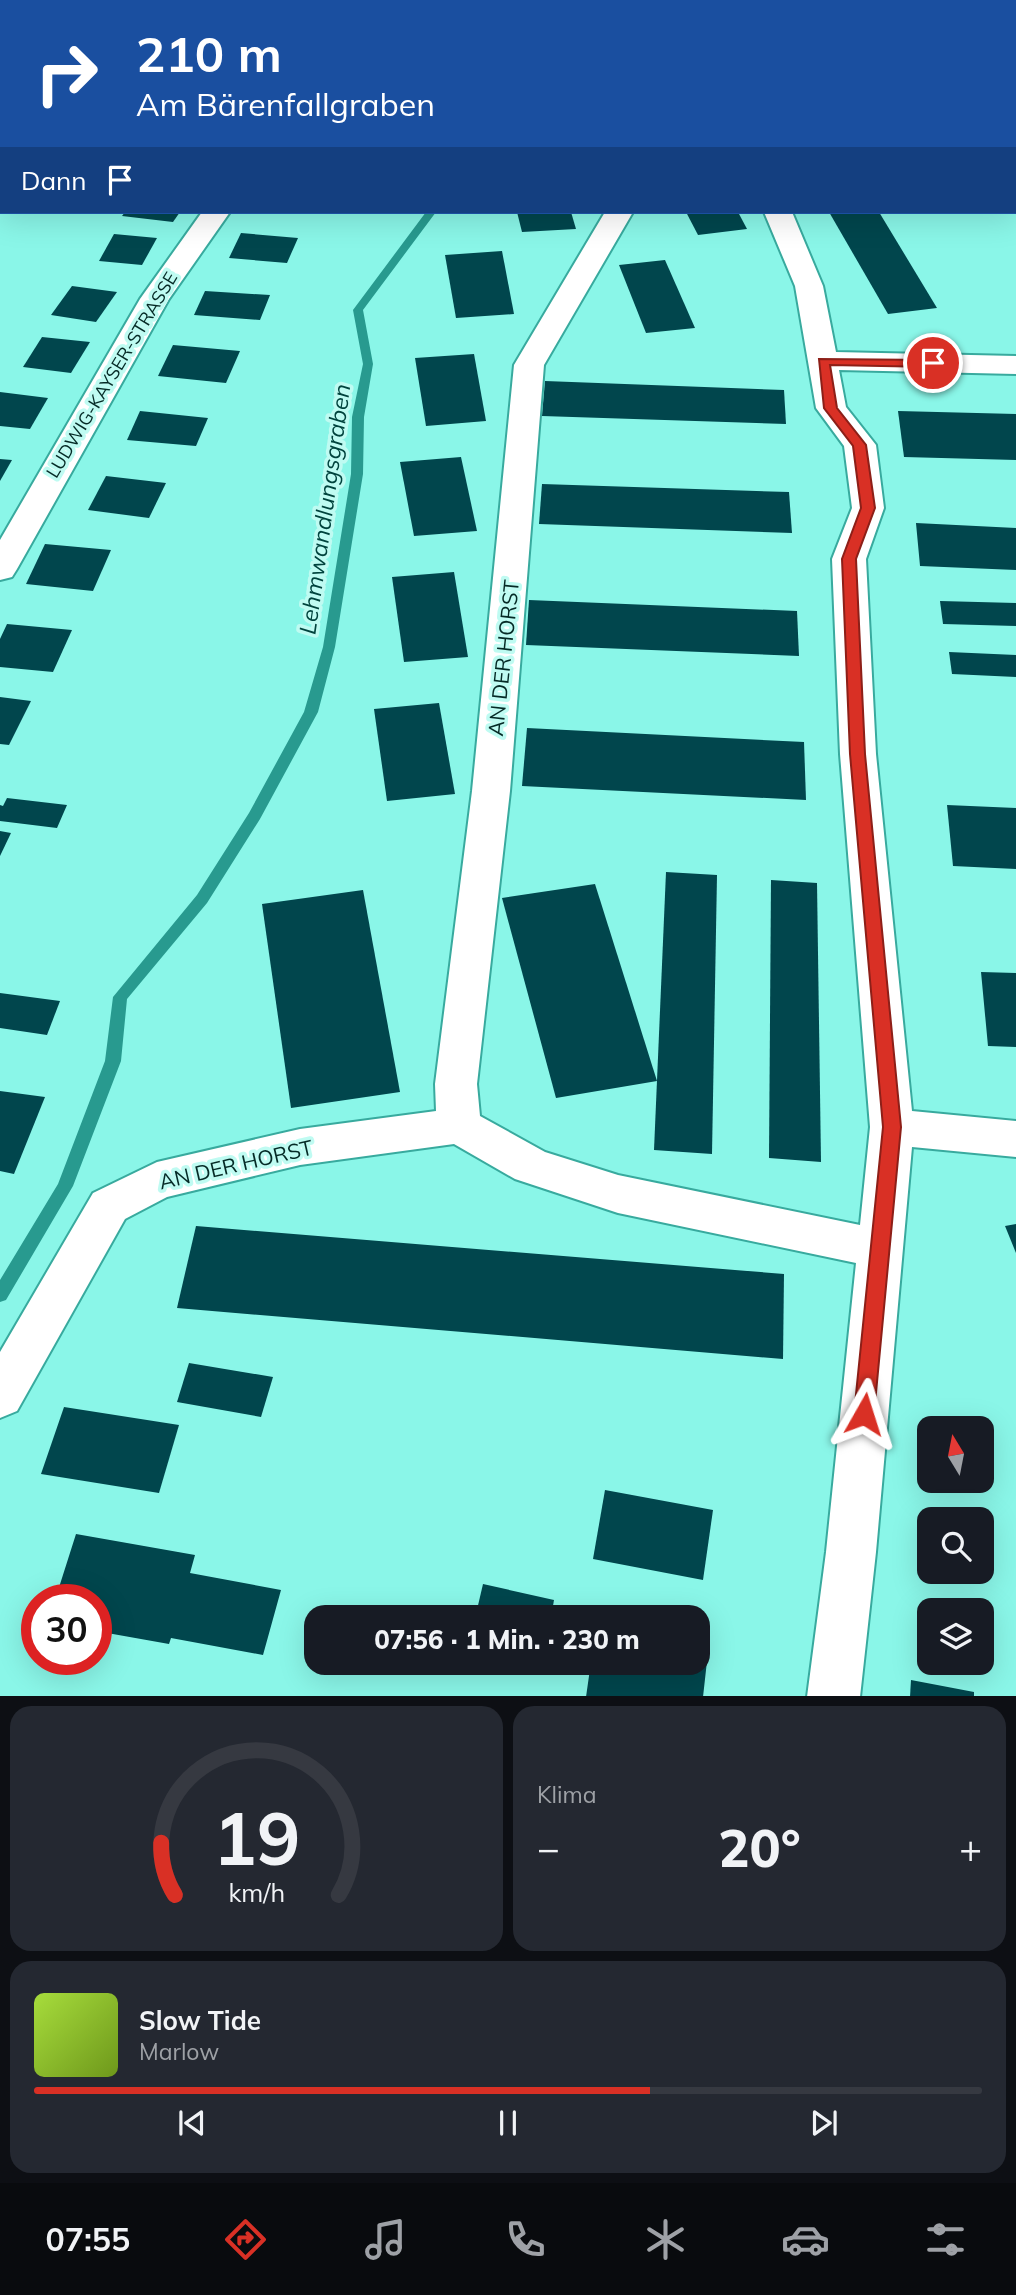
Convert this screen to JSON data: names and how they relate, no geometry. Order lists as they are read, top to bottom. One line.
{"streets":{"street":["LUDWIG-KAYSER-STRASSE","AN DER HORST"]},"water":["Lehmwandlungsgraben"],"north":"top","page":{"turn":["210 m","Am Bärenfallgraben"],"then":"Dann","limit":"30","trip":"07:56 · 1 Min. · 230 m","tile":"Klima","heat":["−","20°","+"],"song":["Slow Tide","Marlow"],"tabs":"07:55","gauge":["19","km/h"]}}
